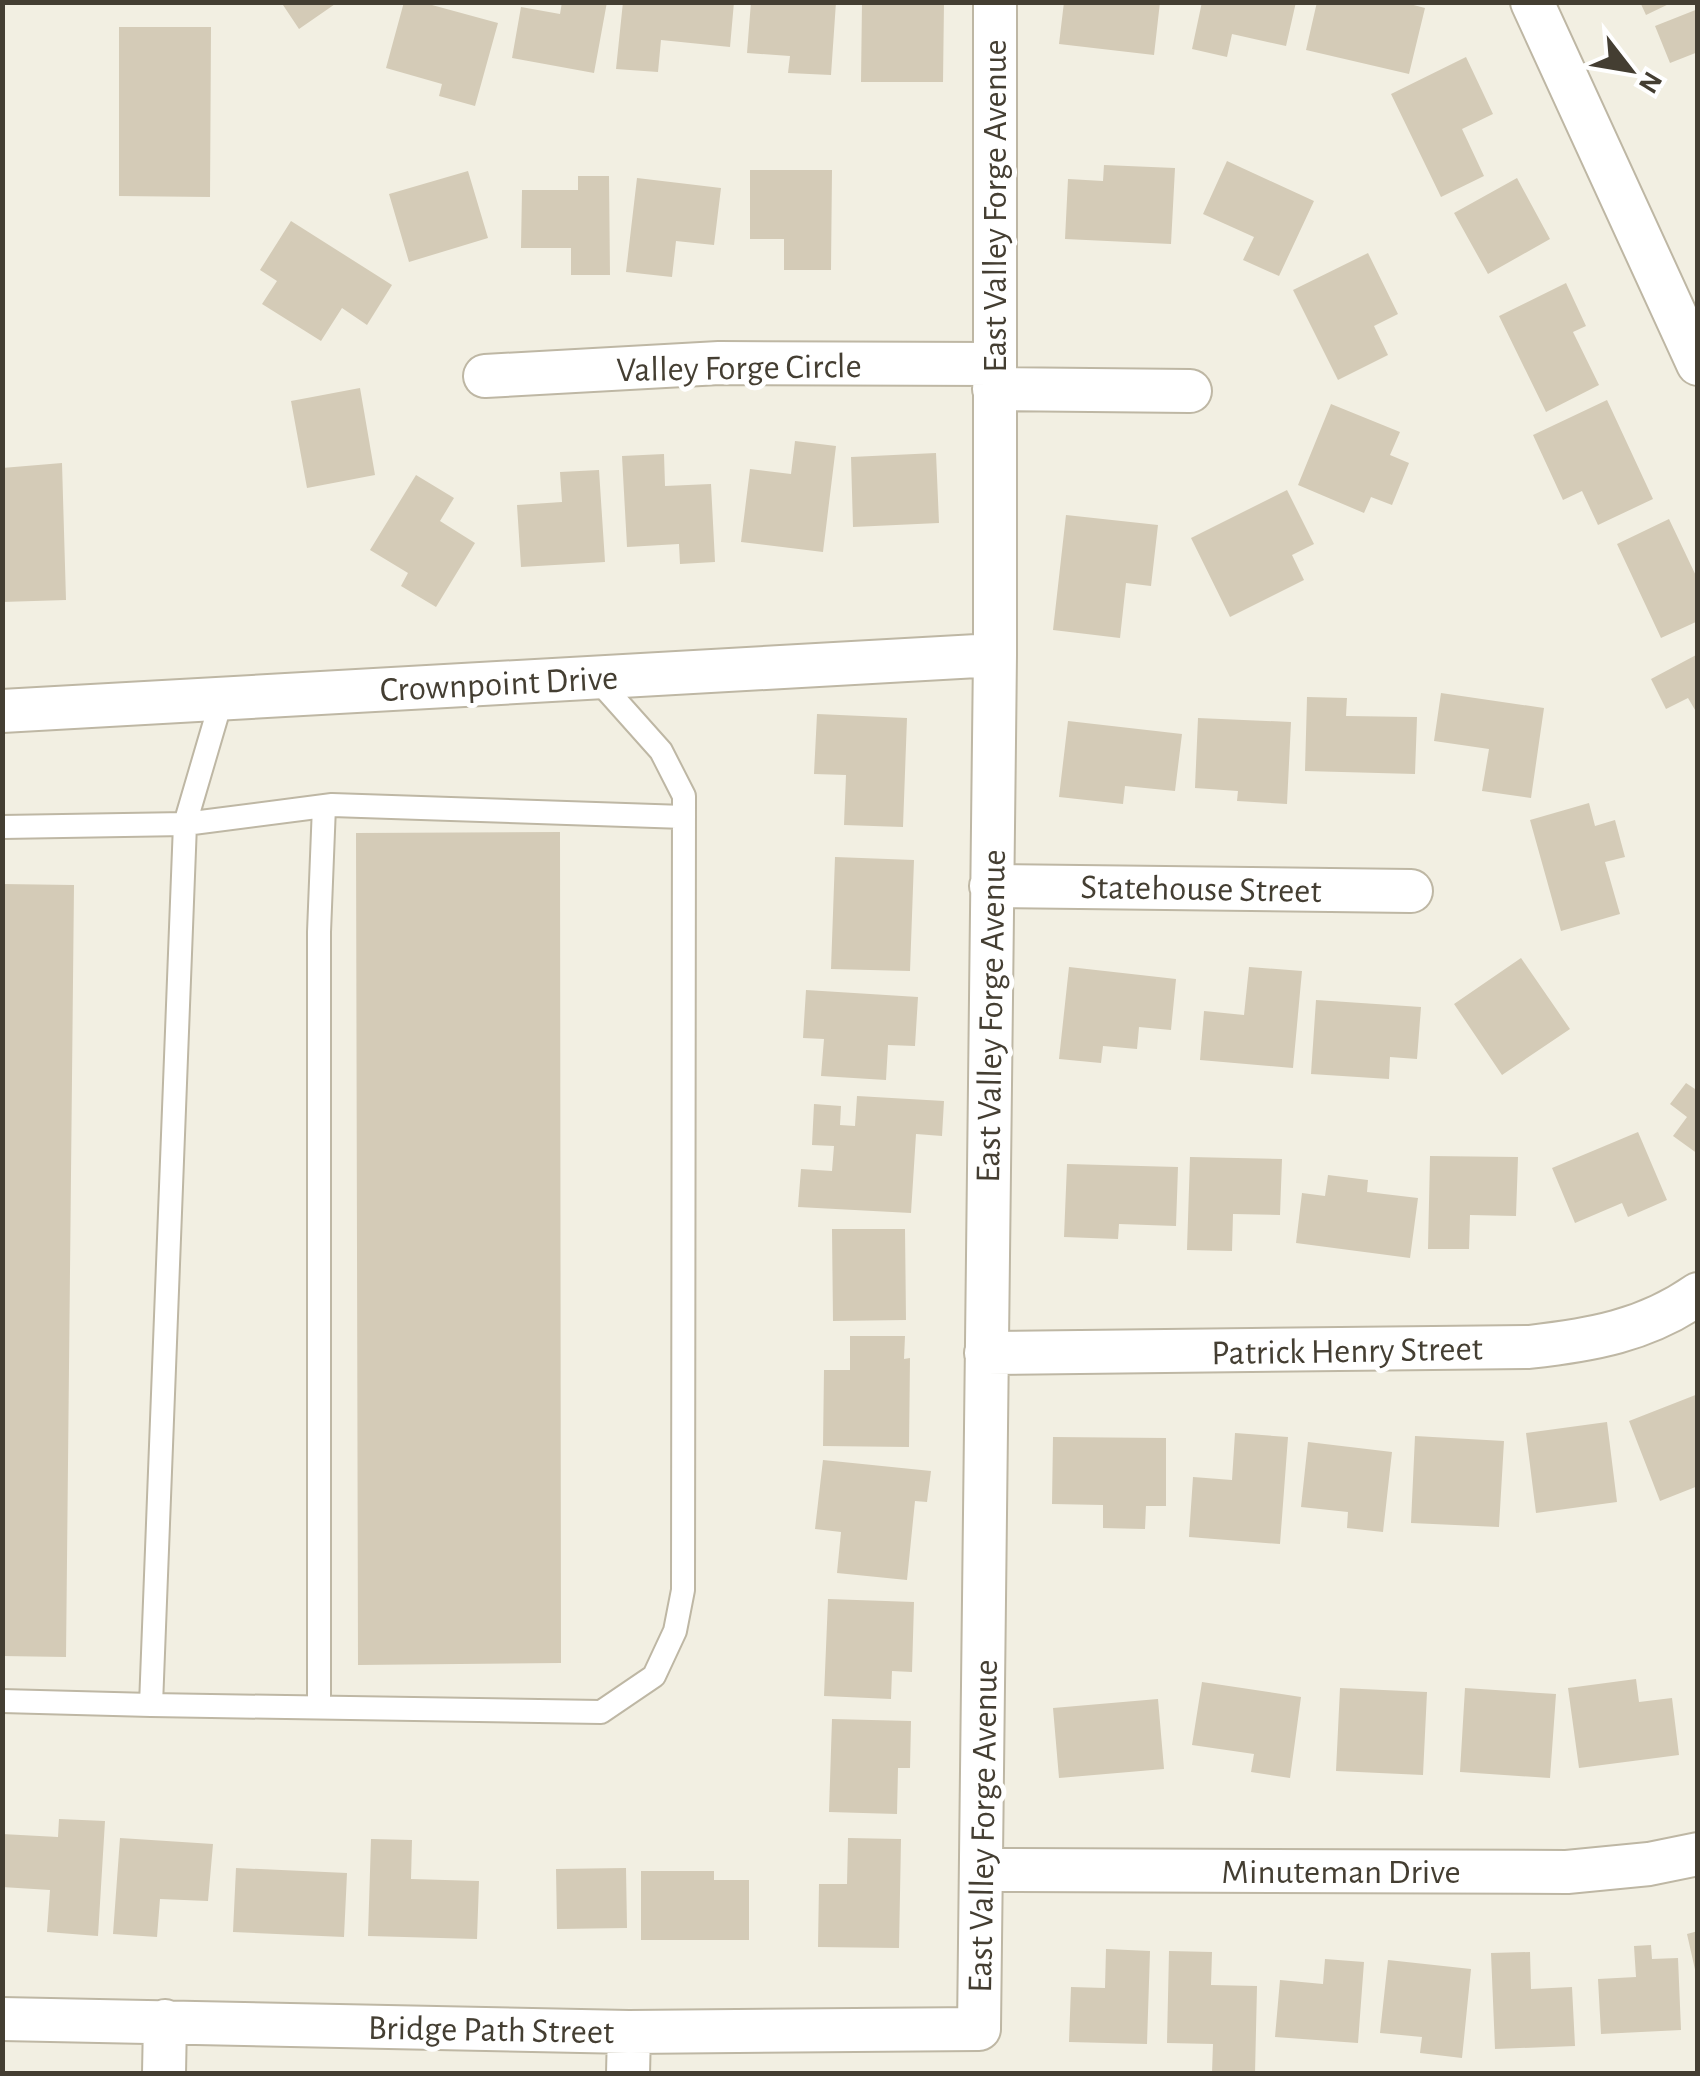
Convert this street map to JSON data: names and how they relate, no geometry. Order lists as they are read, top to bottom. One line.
{"streets":{"street":["East Valley Forge Avenue","Valley Forge Circle","Crownpoint Drive","Statehouse Street","Patrick Henry Street","Minuteman Drive","Bridge Path Street"]},"crossings":[["East Valley Forge Avenue","Valley Forge Circle"],["East Valley Forge Avenue","Crownpoint Drive"],["East Valley Forge Avenue","Statehouse Street"],["East Valley Forge Avenue","Patrick Henry Street"],["East Valley Forge Avenue","Minuteman Drive"],["East Valley Forge Avenue","Bridge Path Street"]],"north":"bottom right"}
